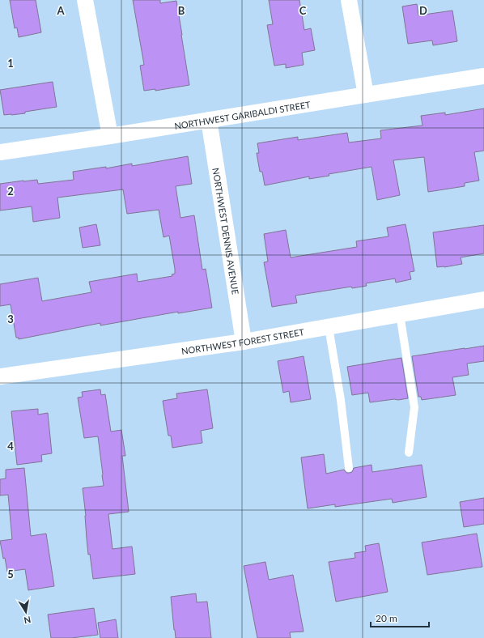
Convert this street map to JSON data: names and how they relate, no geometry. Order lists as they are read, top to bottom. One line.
{"streets":{"street":["NORTHWEST GARIBALDI STREET","NORTHWEST DENNIS AVENUE","NORTHWEST FOREST STREET"]},"crossings":[["NORTHWEST GARIBALDI STREET","NORTHWEST DENNIS AVENUE"],["NORTHWEST DENNIS AVENUE","NORTHWEST FOREST STREET"]],"scale_bar":"20 m","north":"bottom","grid":{"columns":["A","B","C","D"],"rows":["1","2","3","4","5"]}}
